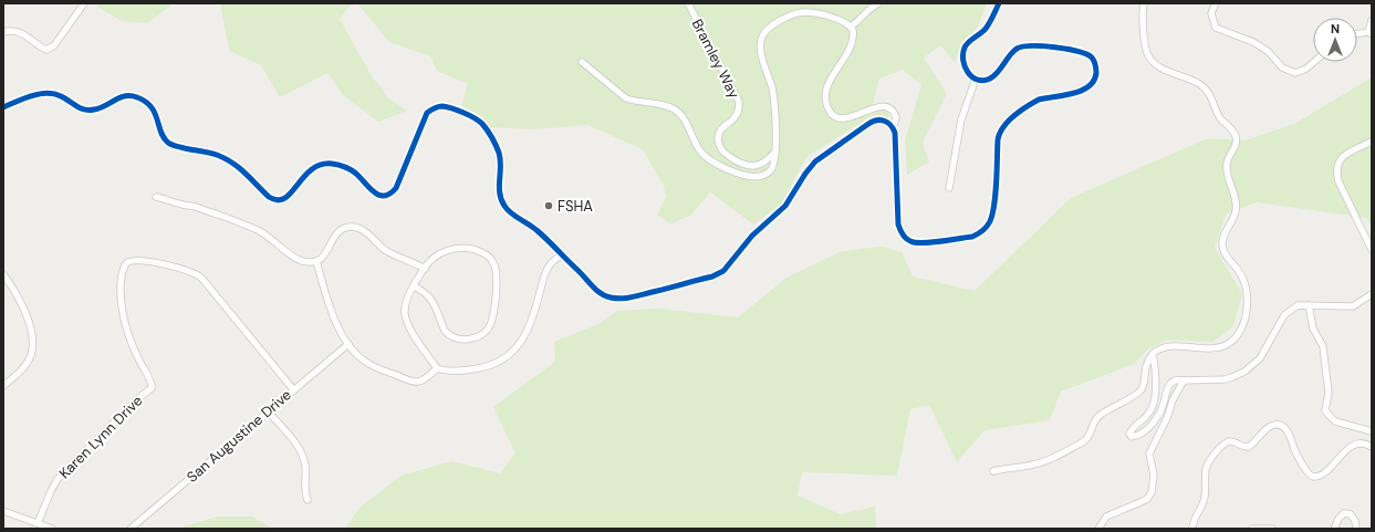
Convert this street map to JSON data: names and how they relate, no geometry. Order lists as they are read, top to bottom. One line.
{"streets":{"street":["Bramley Way","San Augustine Drive","Karen Lynn Drive"]},"crossings":[["San Augustine Drive","Karen Lynn Drive"]],"places":["FSHA"],"north":"top"}
